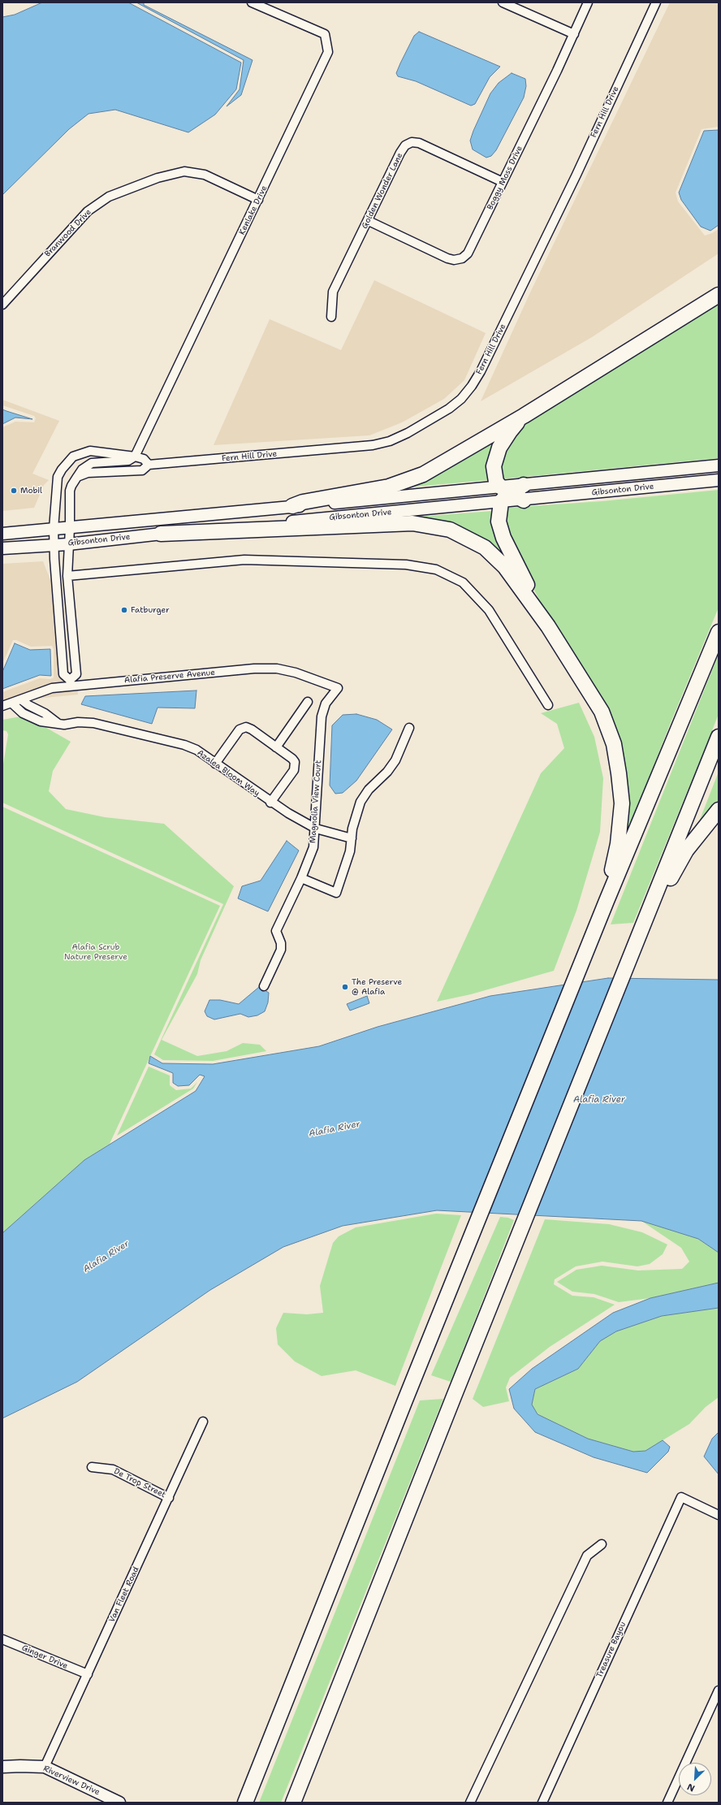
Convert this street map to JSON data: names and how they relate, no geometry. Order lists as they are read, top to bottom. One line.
{"streets":{"main road":["Gibsonton Drive","Riverview Drive"],"street":["Fern Hill Drive","Boggy Moss Drive","Golden Wonder Lane","Kenlake Drive","Branwood Drive","Alafia Preserve Avenue","Azalea Bloom Way","Magnolia View Court","De Trop Street","Van Fleet Road","Treasure Bayou","Ginger Drive"]},"crossings":[["Boggy Moss Drive","Golden Wonder Lane"],["Kenlake Drive","Branwood Drive"],["Alafia Preserve Avenue","Azalea Bloom Way"],["Alafia Preserve Avenue","Magnolia View Court"],["Azalea Bloom Way","Magnolia View Court"],["De Trop Street","Van Fleet Road"],["Van Fleet Road","Ginger Drive"],["Van Fleet Road","Riverview Drive"]],"water":["Alafia River"],"parks":["Alafia Scrub Nature Preserve"],"places":["Mobil","Fatburger","The Preserve @ Alafia"],"north":"bottom left"}
